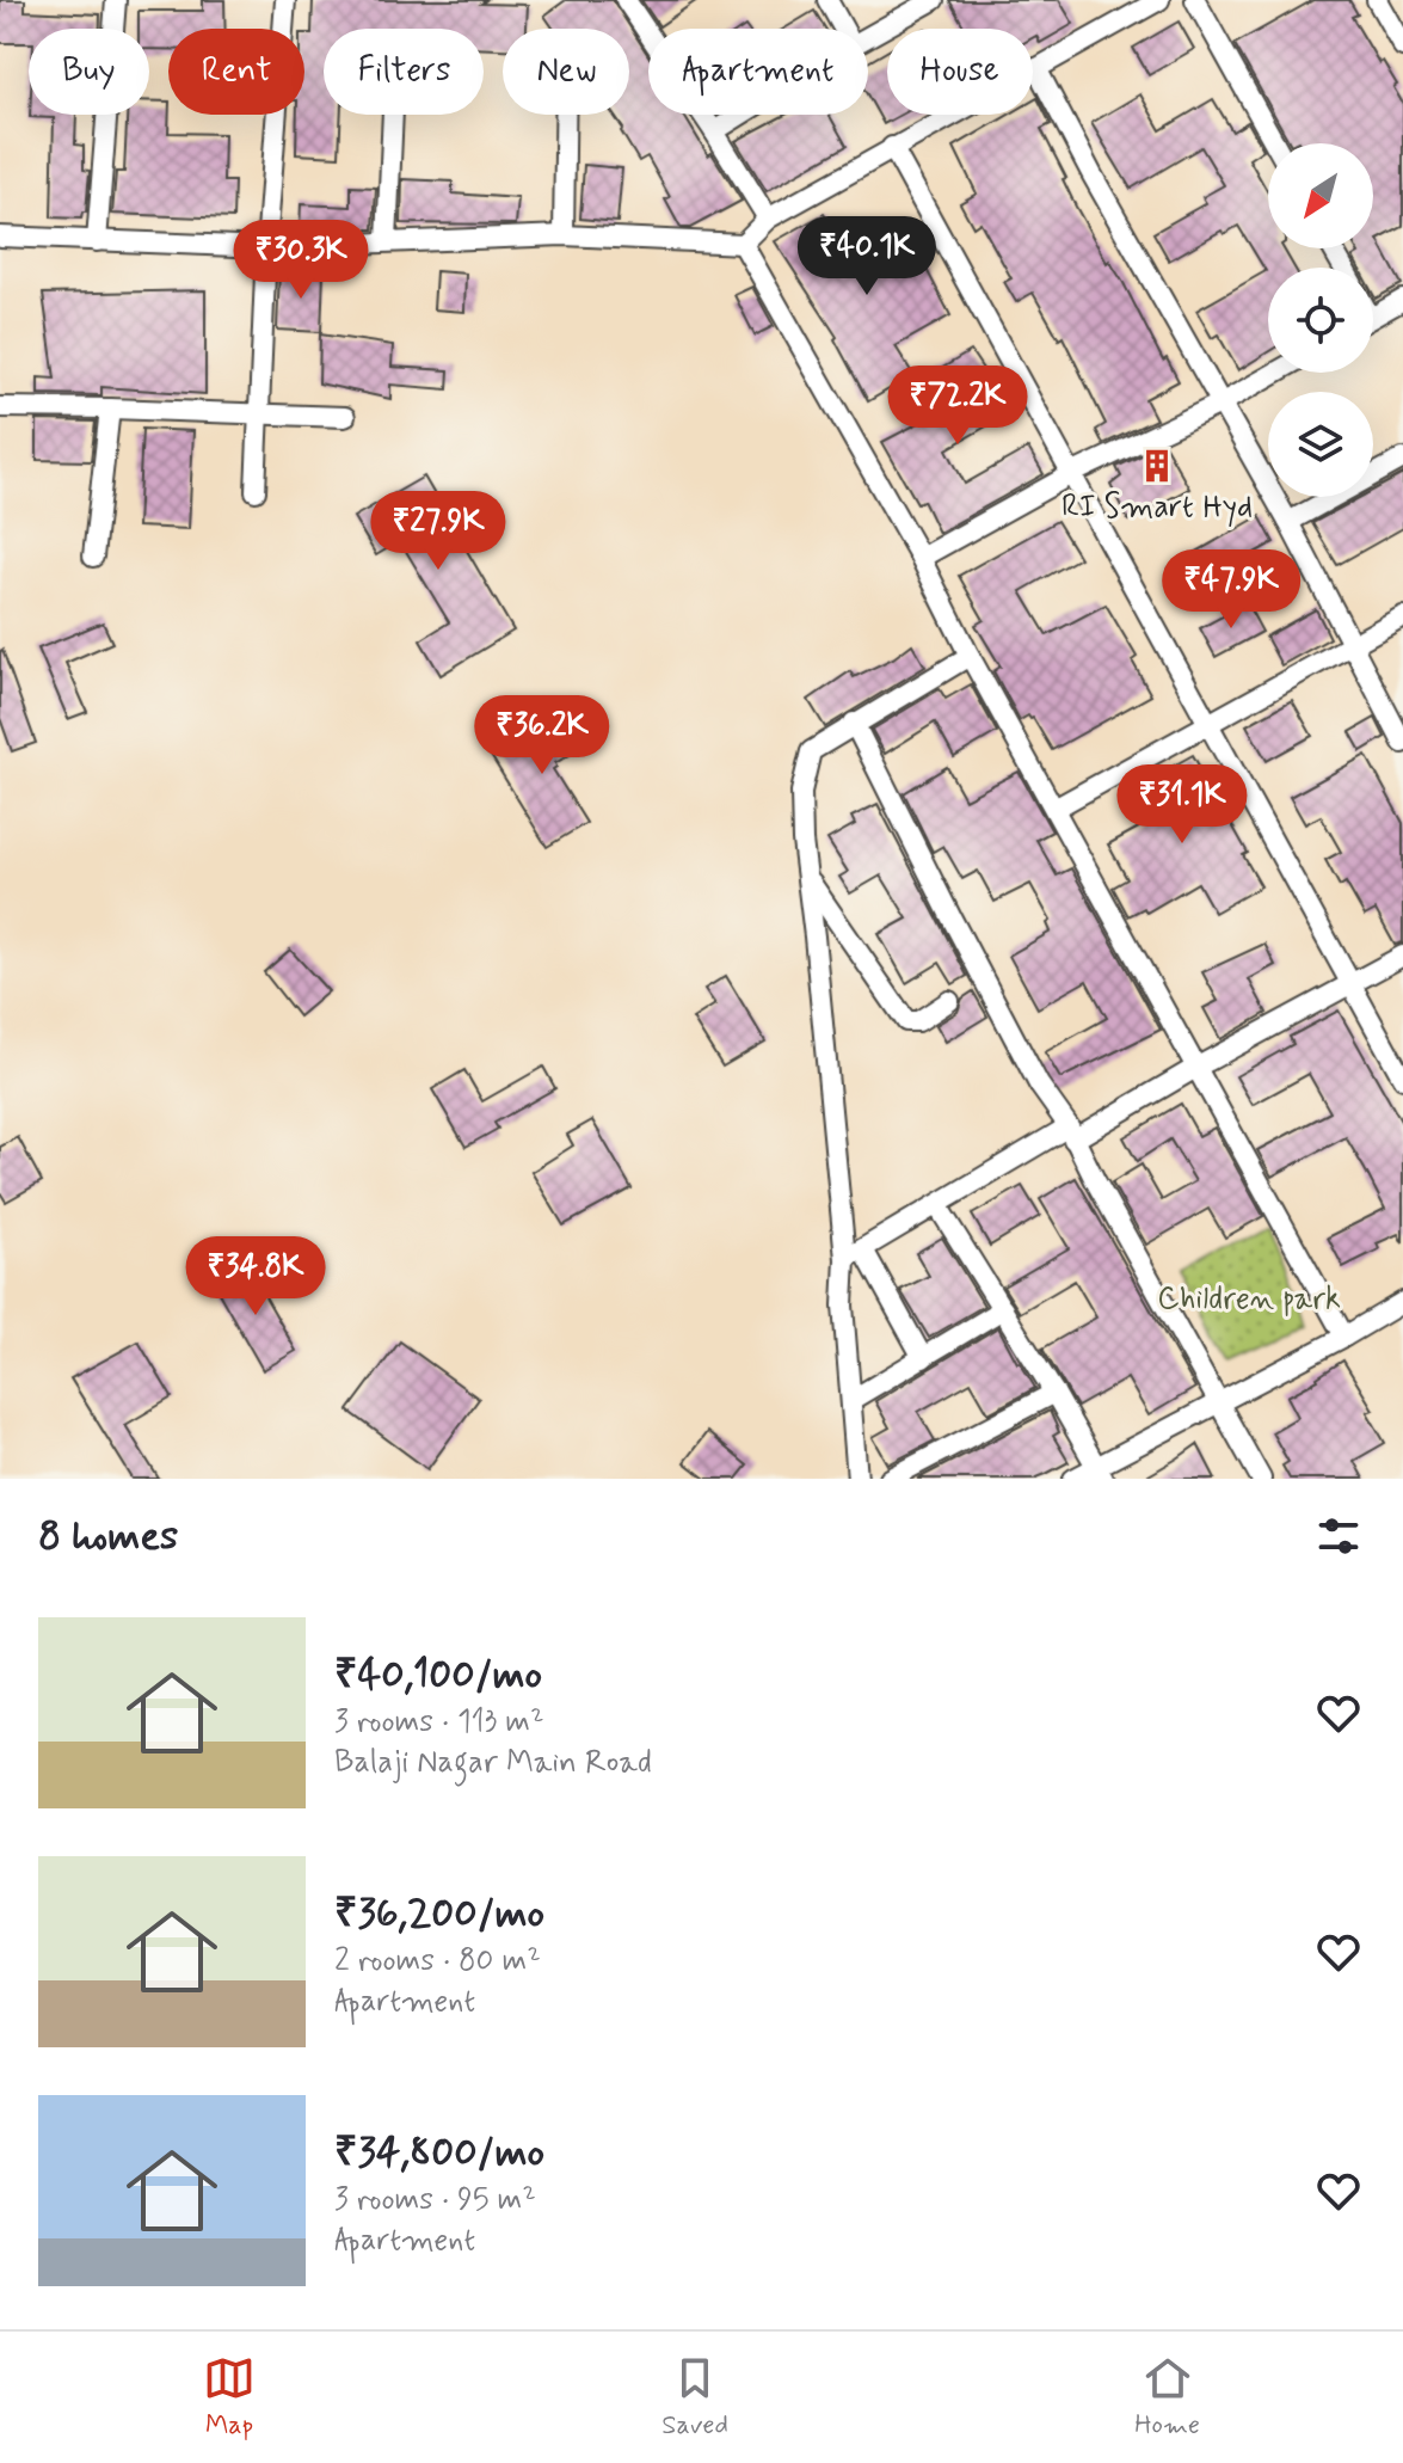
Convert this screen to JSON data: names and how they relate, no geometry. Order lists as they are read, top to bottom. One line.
{"parks":["Children park"],"places":{"building":["RI Smart Hyd"]},"north":"bottom left","page":{"chip":["Buy","Rent","Filters","New","Apartment","House"],"price":["₹40.1K","₹30.3K","₹72.2K","₹27.9K","₹47.9K","₹36.2K","₹31.1K","₹34.8K"],"heading":"8 homes","list":[{"name":"₹40,100/mo","note":"3 rooms · 113 m² · Balaji Nagar Main Road"},{"name":"₹36,200/mo","note":"2 rooms · 80 m² · Apartment"},{"name":"₹34,800/mo","note":"3 rooms · 95 m² · Apartment"}],"tabs":["Map","Saved","Home"]}}
